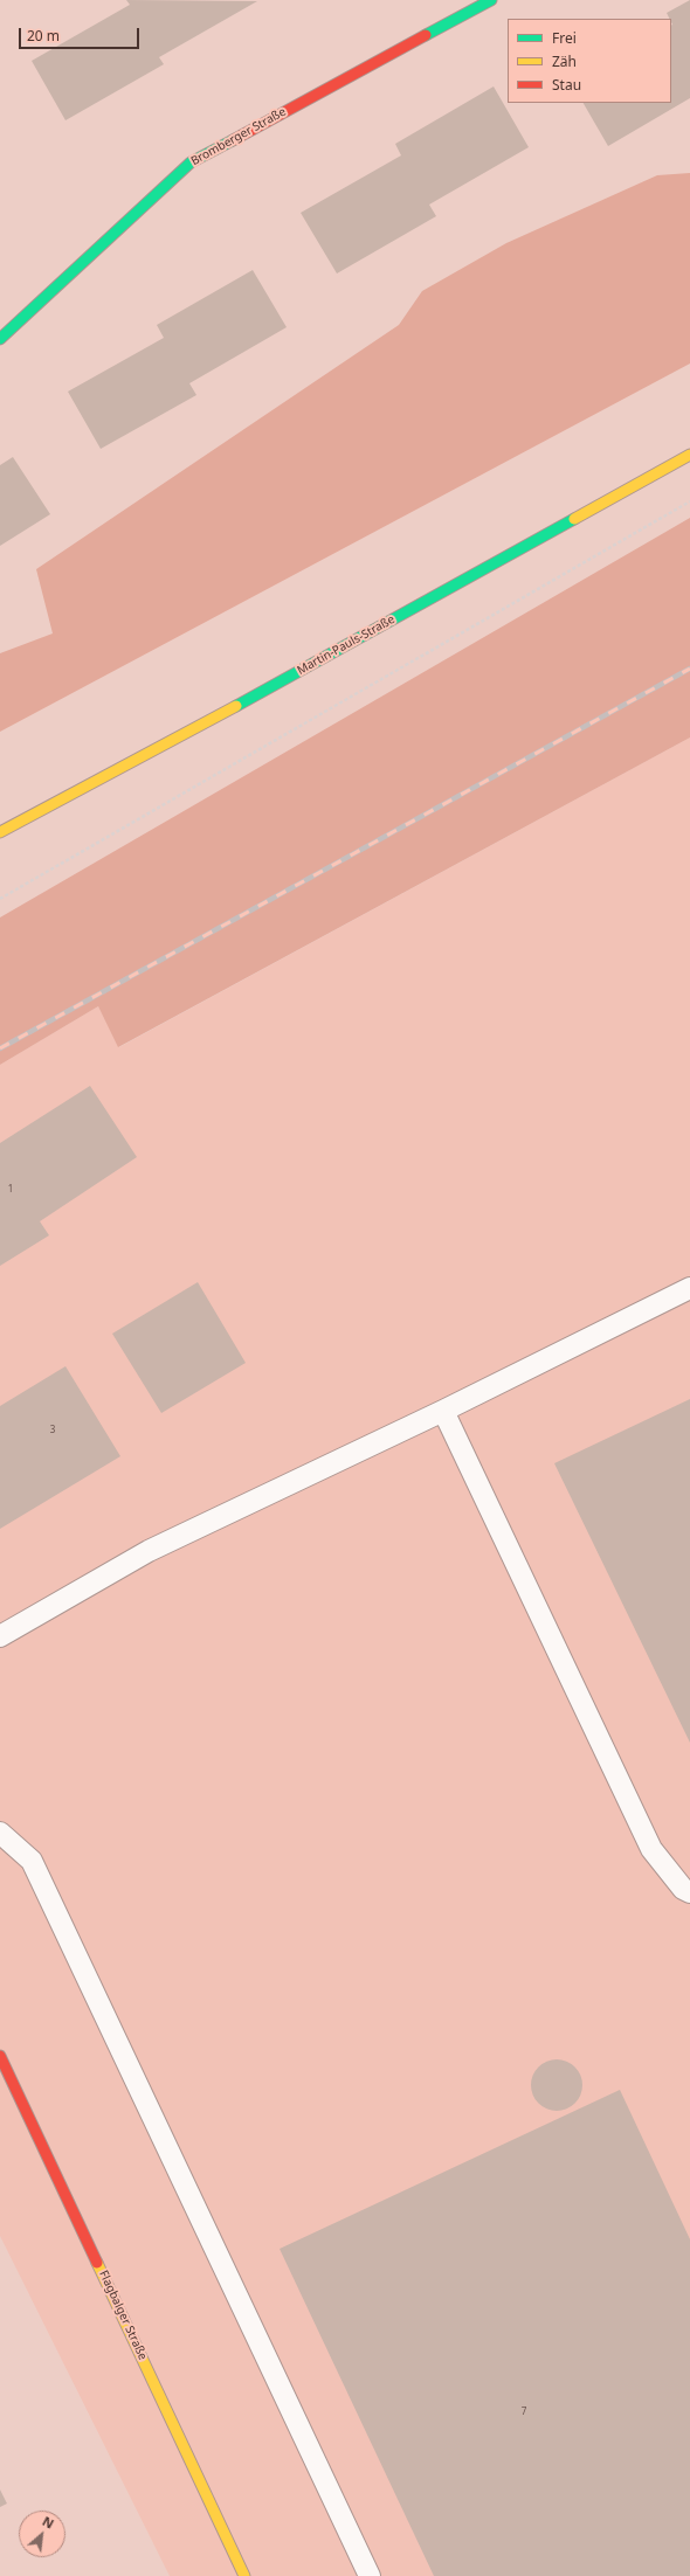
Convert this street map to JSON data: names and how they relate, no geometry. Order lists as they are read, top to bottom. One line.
{"streets":{"street":["Bromberger Straße","Martin-Pauls-Straße","Flagbalger Straße"]},"house_numbers":["1","3","7"],"legend":["Frei","Zäh","Stau"],"scale_bar":"20 m","north":"top right"}
